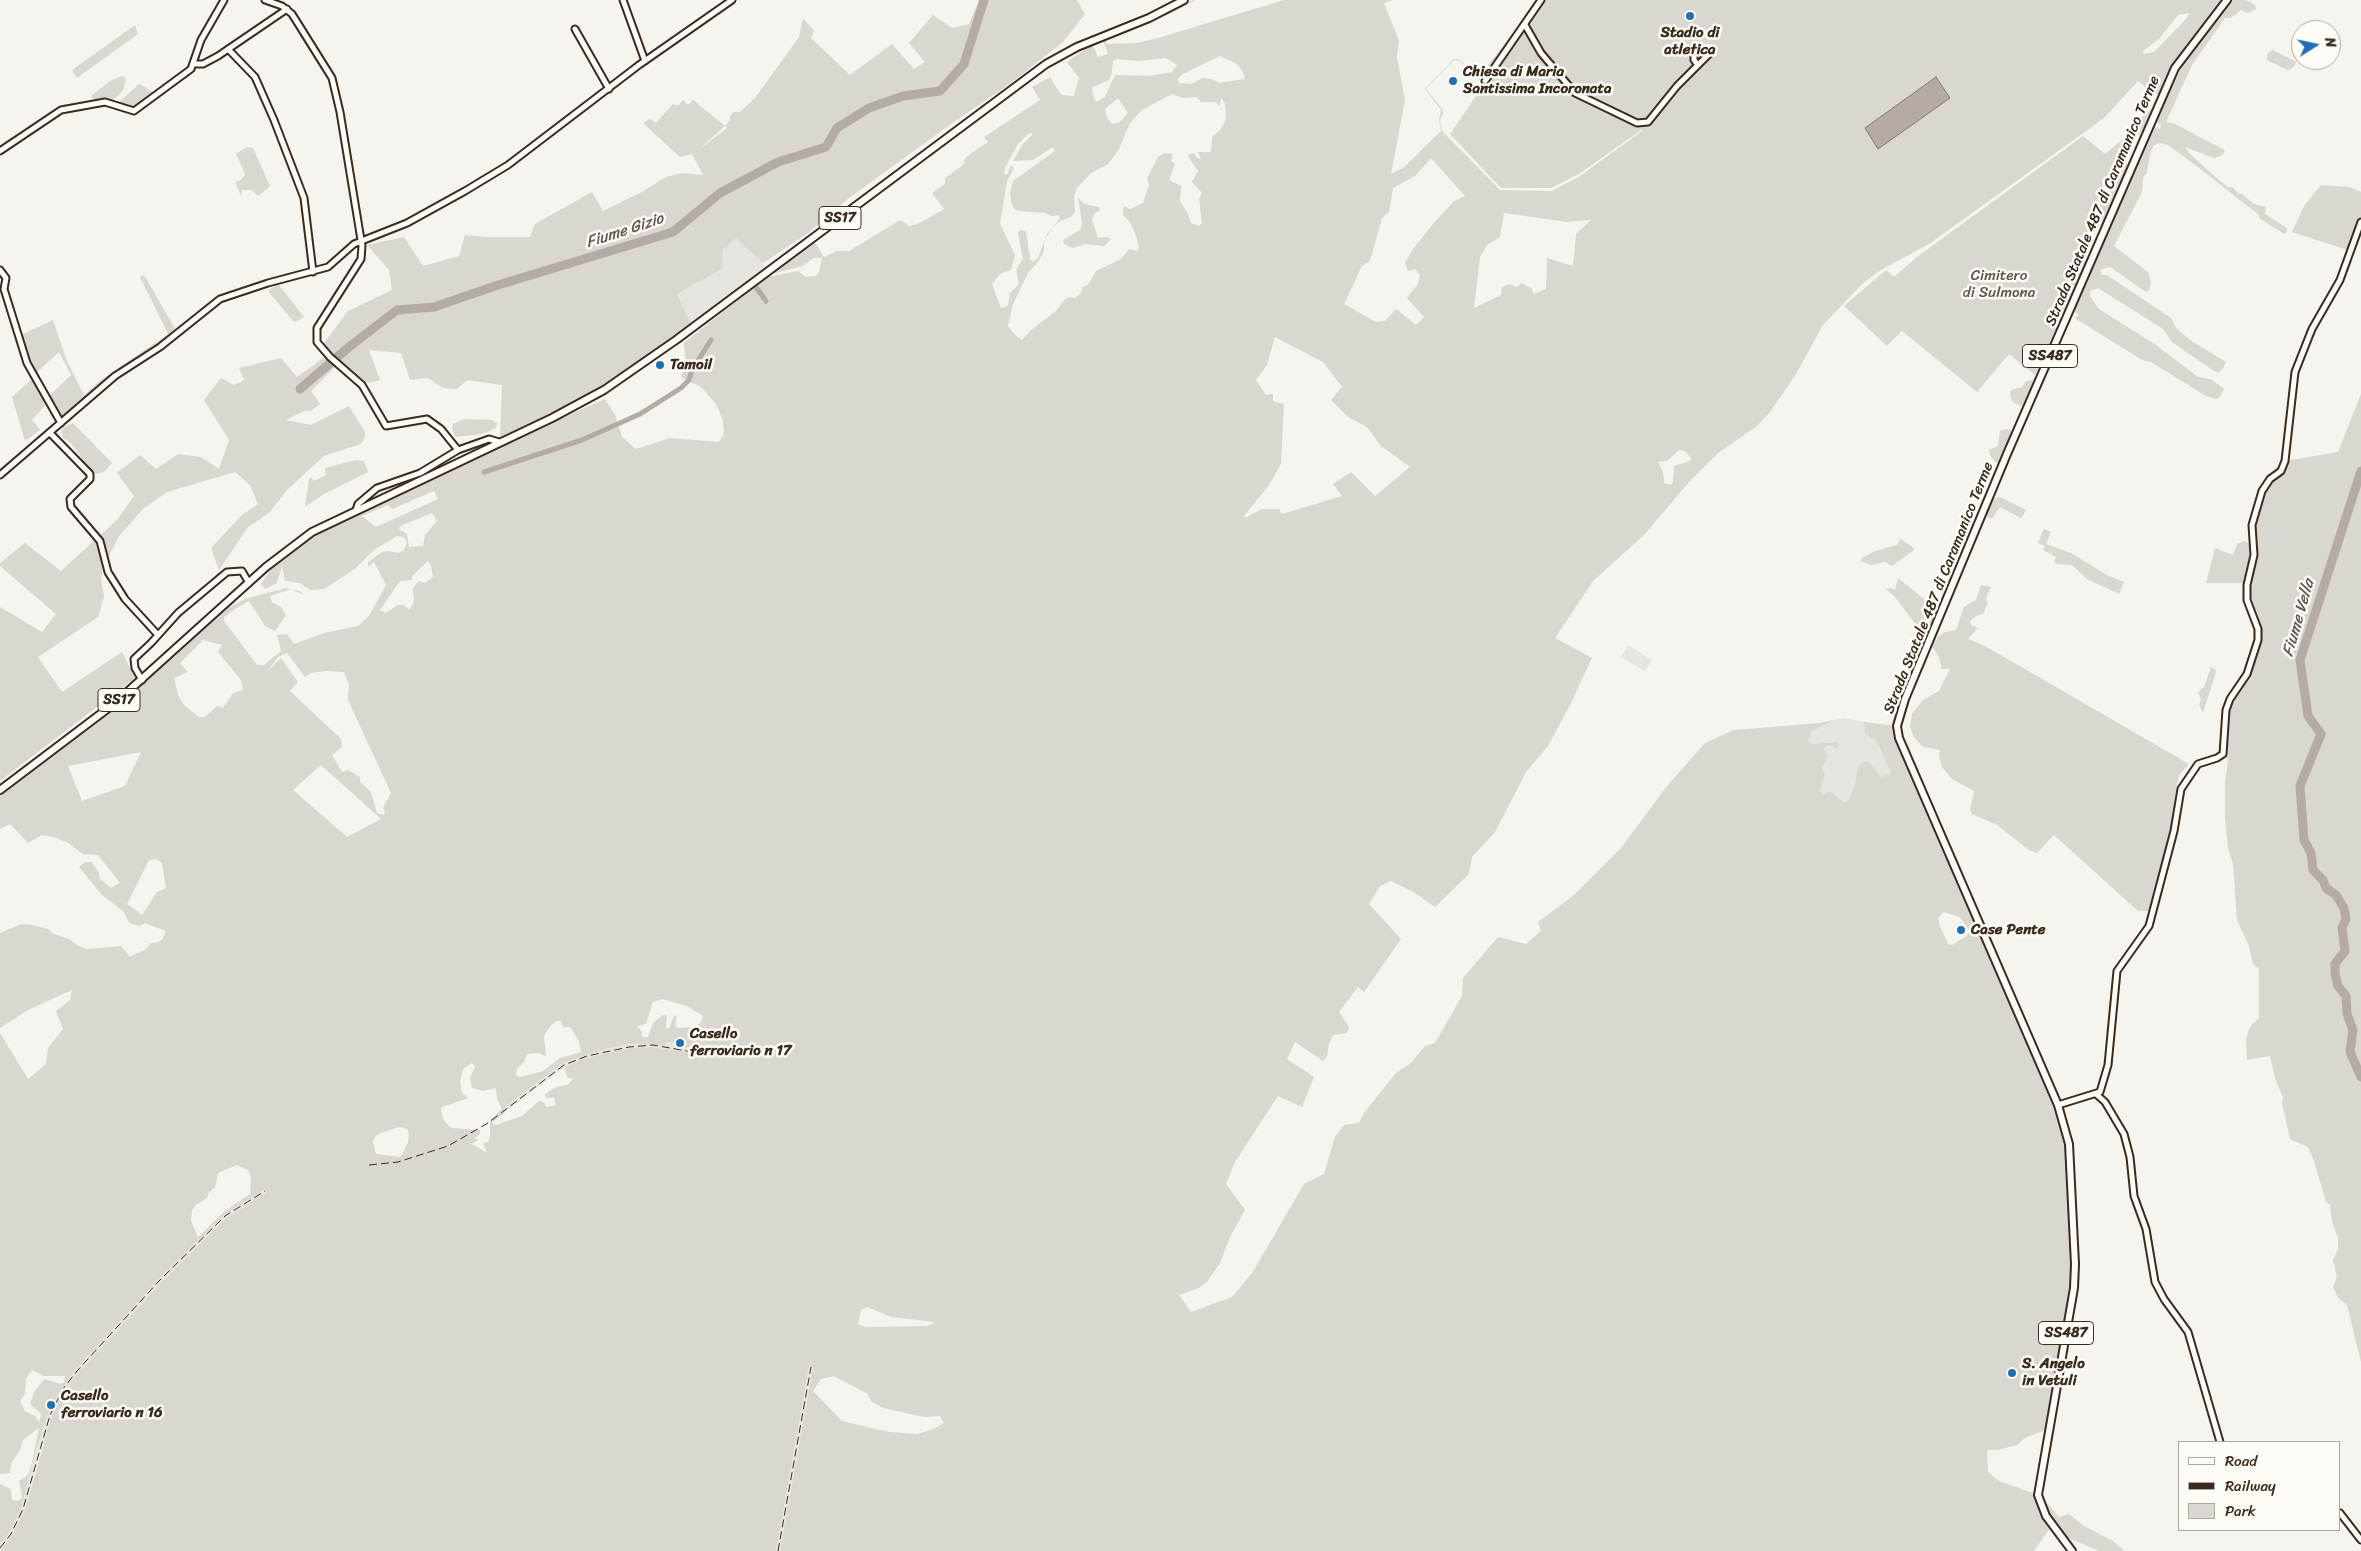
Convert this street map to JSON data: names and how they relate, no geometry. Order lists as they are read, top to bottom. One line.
{"streets":{"main road":["Strada Statale 487 di Caramanico Terme","SS17","SS487"]},"water":["Fiume Gizio","Fiume Vella"],"parks":["Cimitero di Sulmona"],"places":["Stadio di atletica","Chiesa di Maria Santissima Incoronata","Tamoil","Case Pente","Casello ferroviario n 17","S. Angelo in Vetuli","Casello ferroviario n 16"],"legend":["Road","Railway","Park"],"north":"right"}
